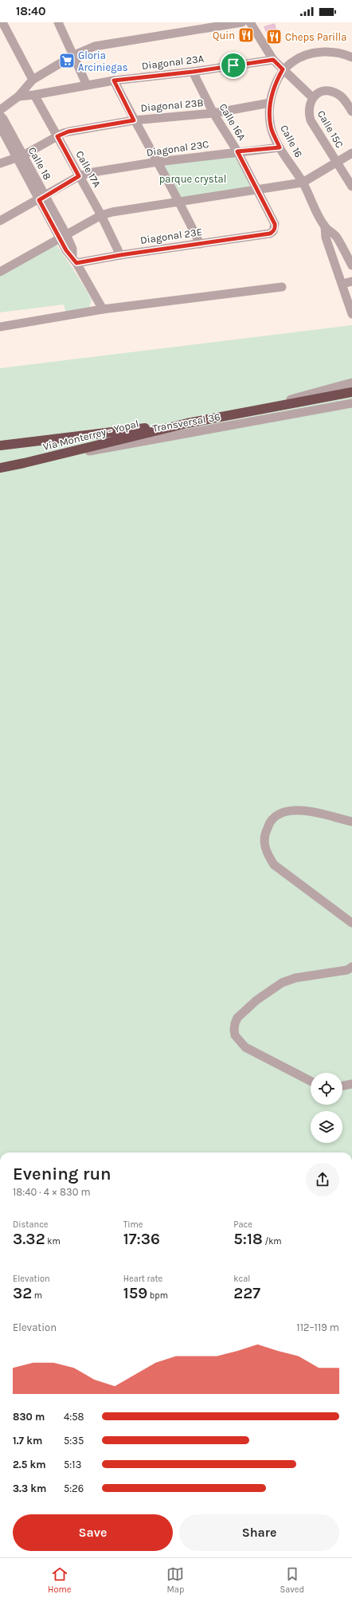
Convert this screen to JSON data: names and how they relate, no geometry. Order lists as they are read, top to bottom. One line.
{"streets":{"highway":["Vía Monterrey - Yopal"],"street":["Diagonal 23A","Diagonal 23B","Calle 16A","Calle 15C","Calle 16","Diagonal 23C","Calle 18","Calle 17A","Diagonal 23E","Transversal 36"]},"crossings":[["Diagonal 23A","Calle 16A"],["Diagonal 23A","Calle 17A"],["Diagonal 23B","Calle 16A"],["Diagonal 23B","Calle 16"],["Diagonal 23B","Calle 18"],["Diagonal 23B","Calle 17A"],["Calle 16A","Diagonal 23C"],["Calle 16A","Diagonal 23E"],["Calle 16","Diagonal 23C"],["Diagonal 23C","Calle 18"],["Diagonal 23C","Calle 17A"],["Calle 18","Diagonal 23E"],["Calle 17A","Diagonal 23E"],["Transversal 36","Vía Monterrey - Yopal"]],"parks":["parque crystal"],"places":{"restaurant":["Quin","Cheps Parilla"],"supermarket":["Gloria Arciniegas"]},"page":{"status":"18:40","heading":["Evening run","18:40 · 4 × 830 m"],"stats":[["Distance","3.32 km"],["Time","17:36"],["Pace","5:18 /km"],["Elevation","32 m"],["Heart rate","159 bpm"],["kcal","227"]],"chart":["Elevation","112–119 m"],"list":[{"name":"830 m","note":"4:58"},{"name":"1.7 km","note":"5:35"},{"name":"2.5 km","note":"5:13"},{"name":"3.3 km","note":"5:26"}],"buttons":["Save","Share"],"tabs":["Home","Map","Saved"]}}
